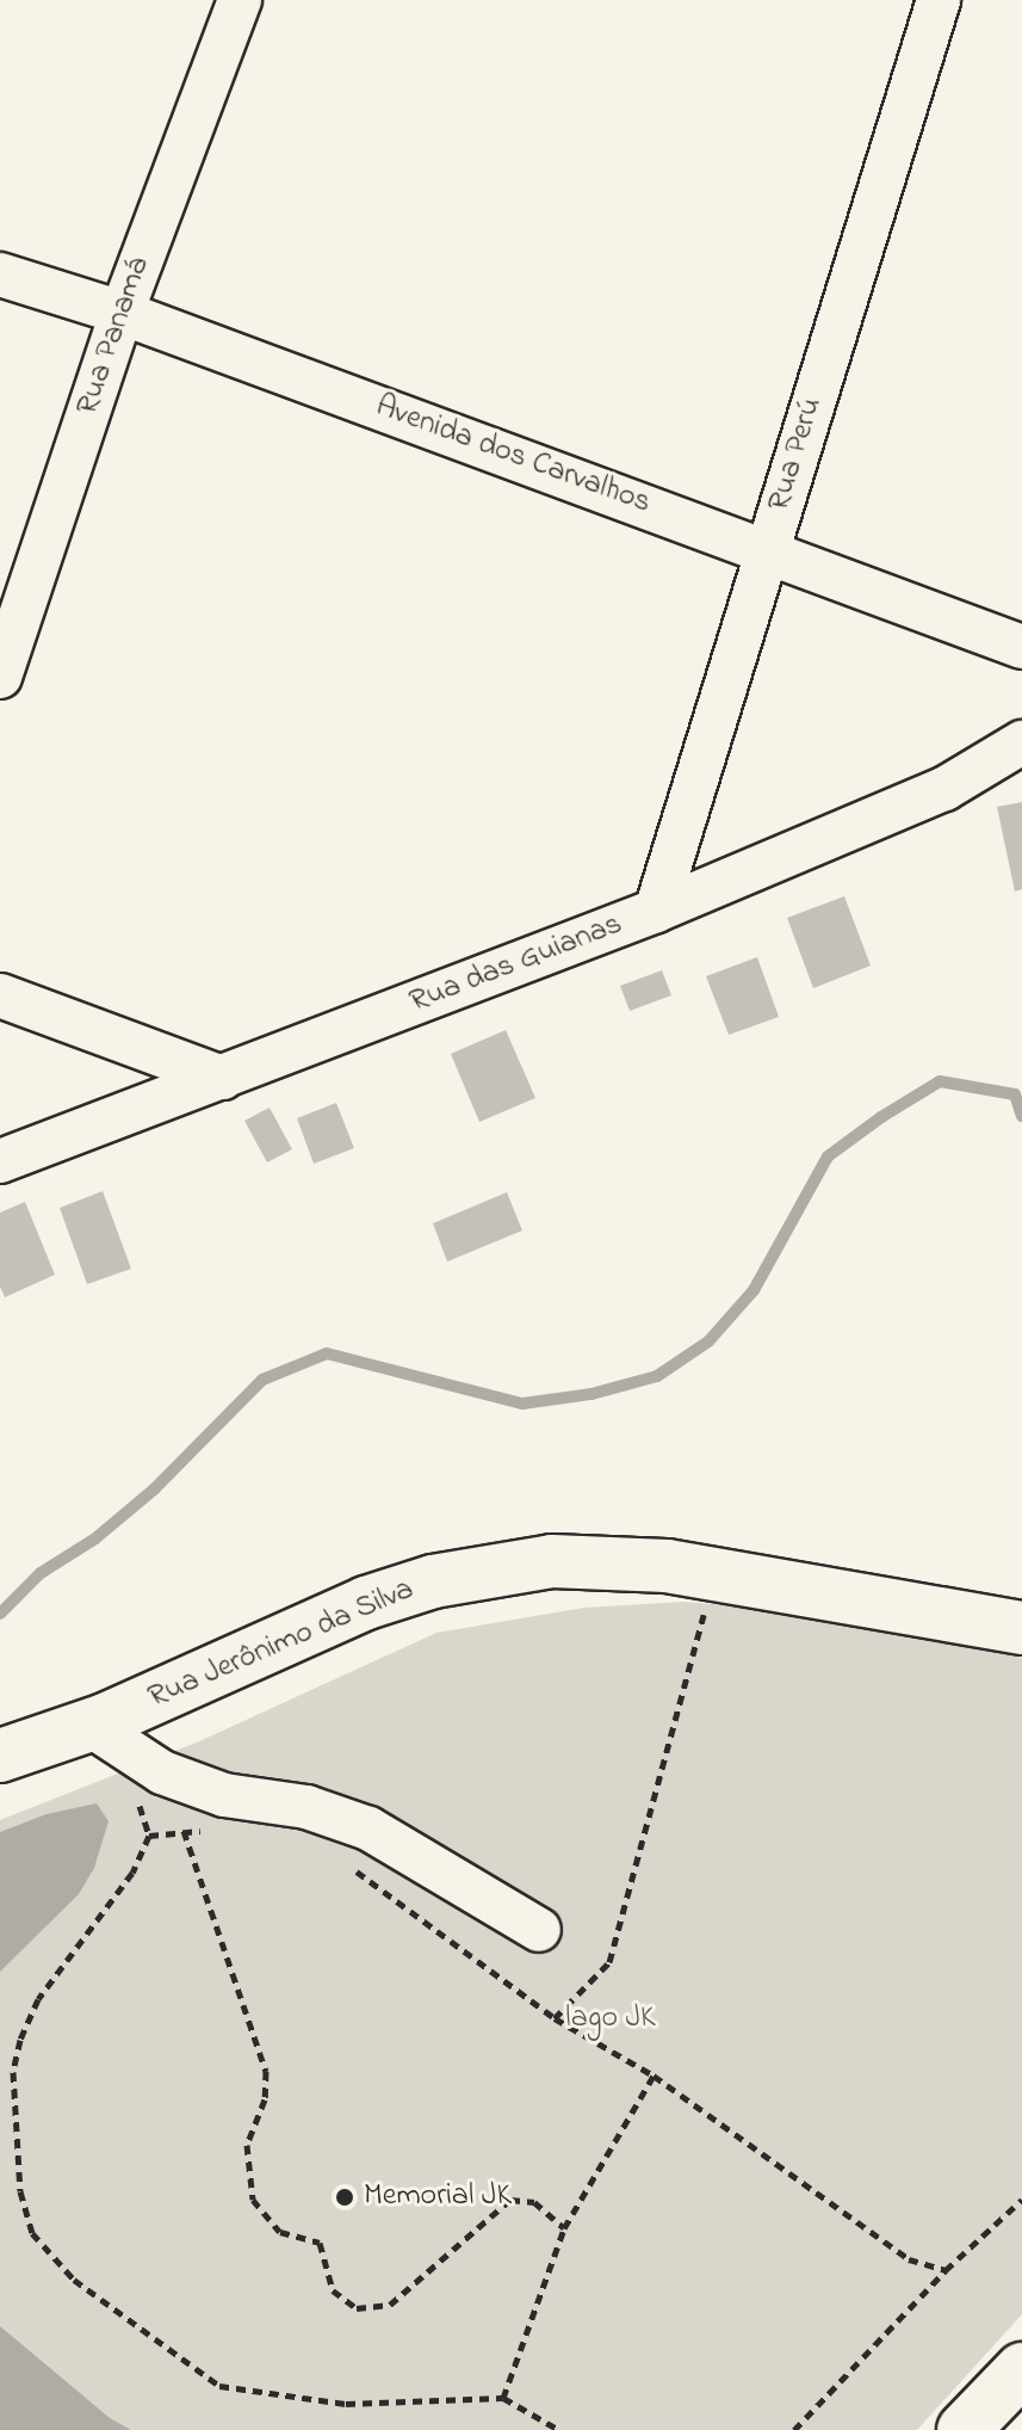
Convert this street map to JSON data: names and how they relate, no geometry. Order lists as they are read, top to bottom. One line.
{"streets":{"main road":["Rua Jerônimo da Silva"],"street":["Rua Panamá","Rua Perú","Avenida dos Carvalhos","Rua das Guianas"]},"crossings":[["Rua Panamá","Avenida dos Carvalhos"],["Rua Perú","Avenida dos Carvalhos"],["Rua Perú","Rua das Guianas"]],"parks":["lago JK"],"places":["Memorial JK"]}
